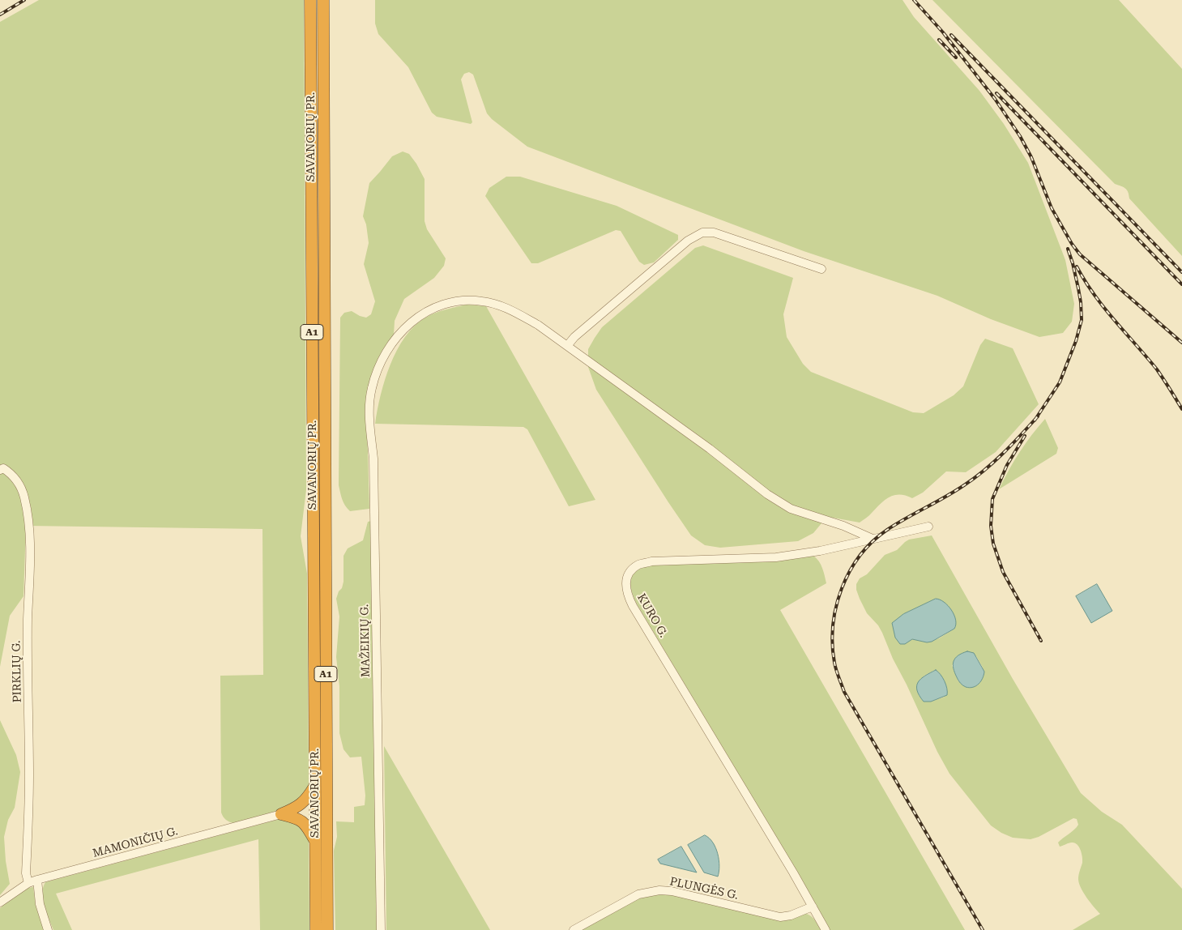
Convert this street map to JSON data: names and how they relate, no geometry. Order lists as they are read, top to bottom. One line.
{"streets":{"highway":["SAVANORIŲ PR.","A1"],"street":["KURO G.","MAŽEIKIŲ G.","PIRKLIŲ G.","MAMONIČIŲ G.","PLUNGĖS G."]},"crossings":[["KURO G.","MAŽEIKIŲ G."],["KURO G.","PLUNGĖS G."],["PIRKLIŲ G.","MAMONIČIŲ G."]]}
